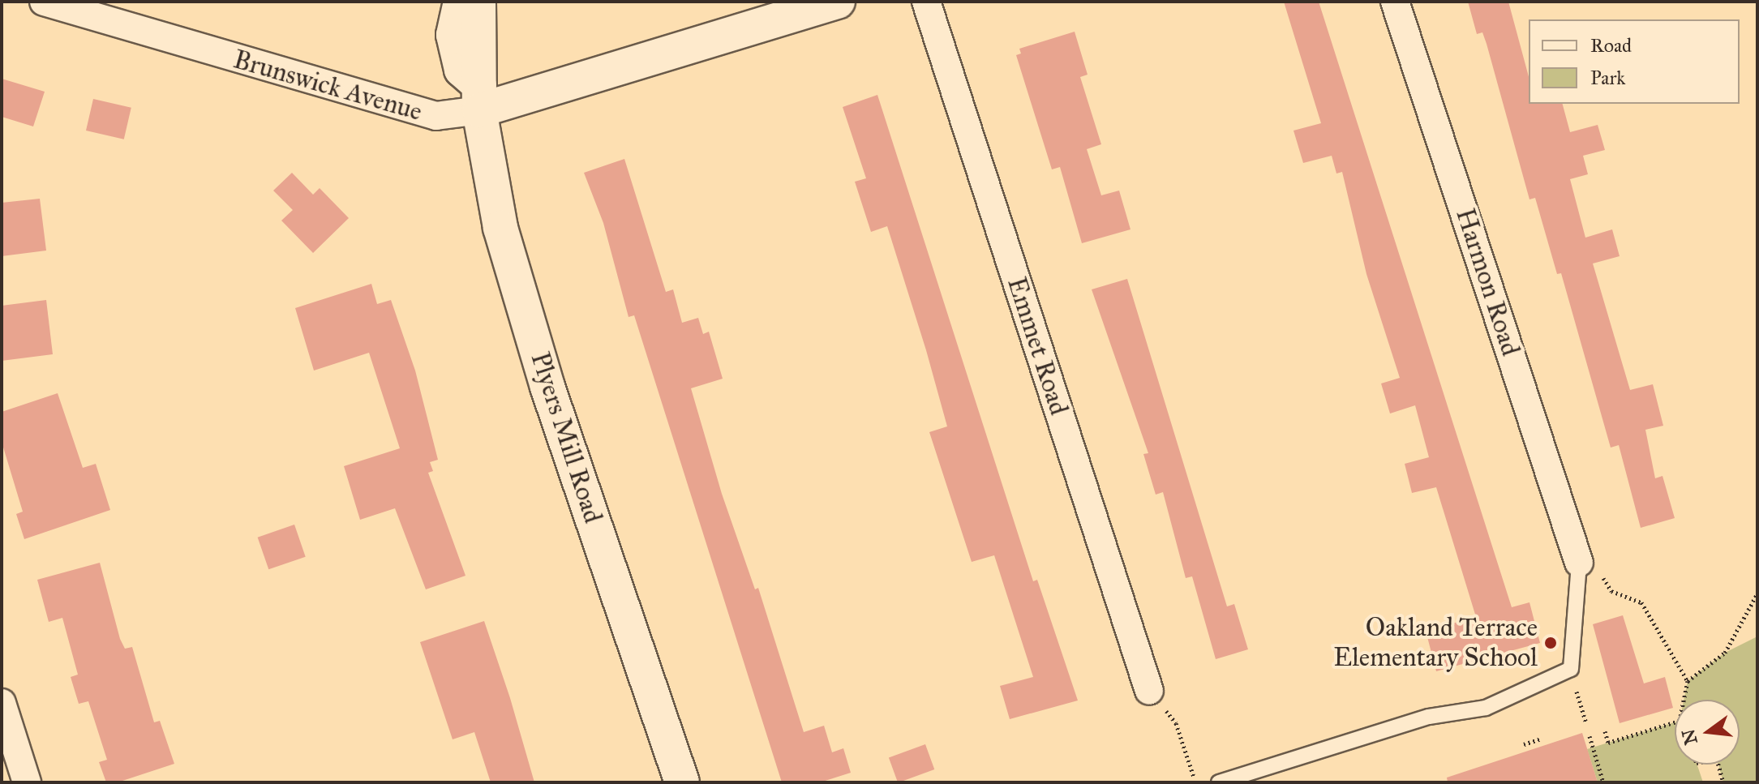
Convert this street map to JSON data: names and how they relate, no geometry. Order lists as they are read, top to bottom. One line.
{"streets":{"street":["Brunswick Avenue","Harmon Road","Emmet Road","Plyers Mill Road"]},"crossings":[["Brunswick Avenue","Plyers Mill Road"]],"places":["Oakland Terrace Elementary School"],"legend":["Road","Park"],"north":"left"}
